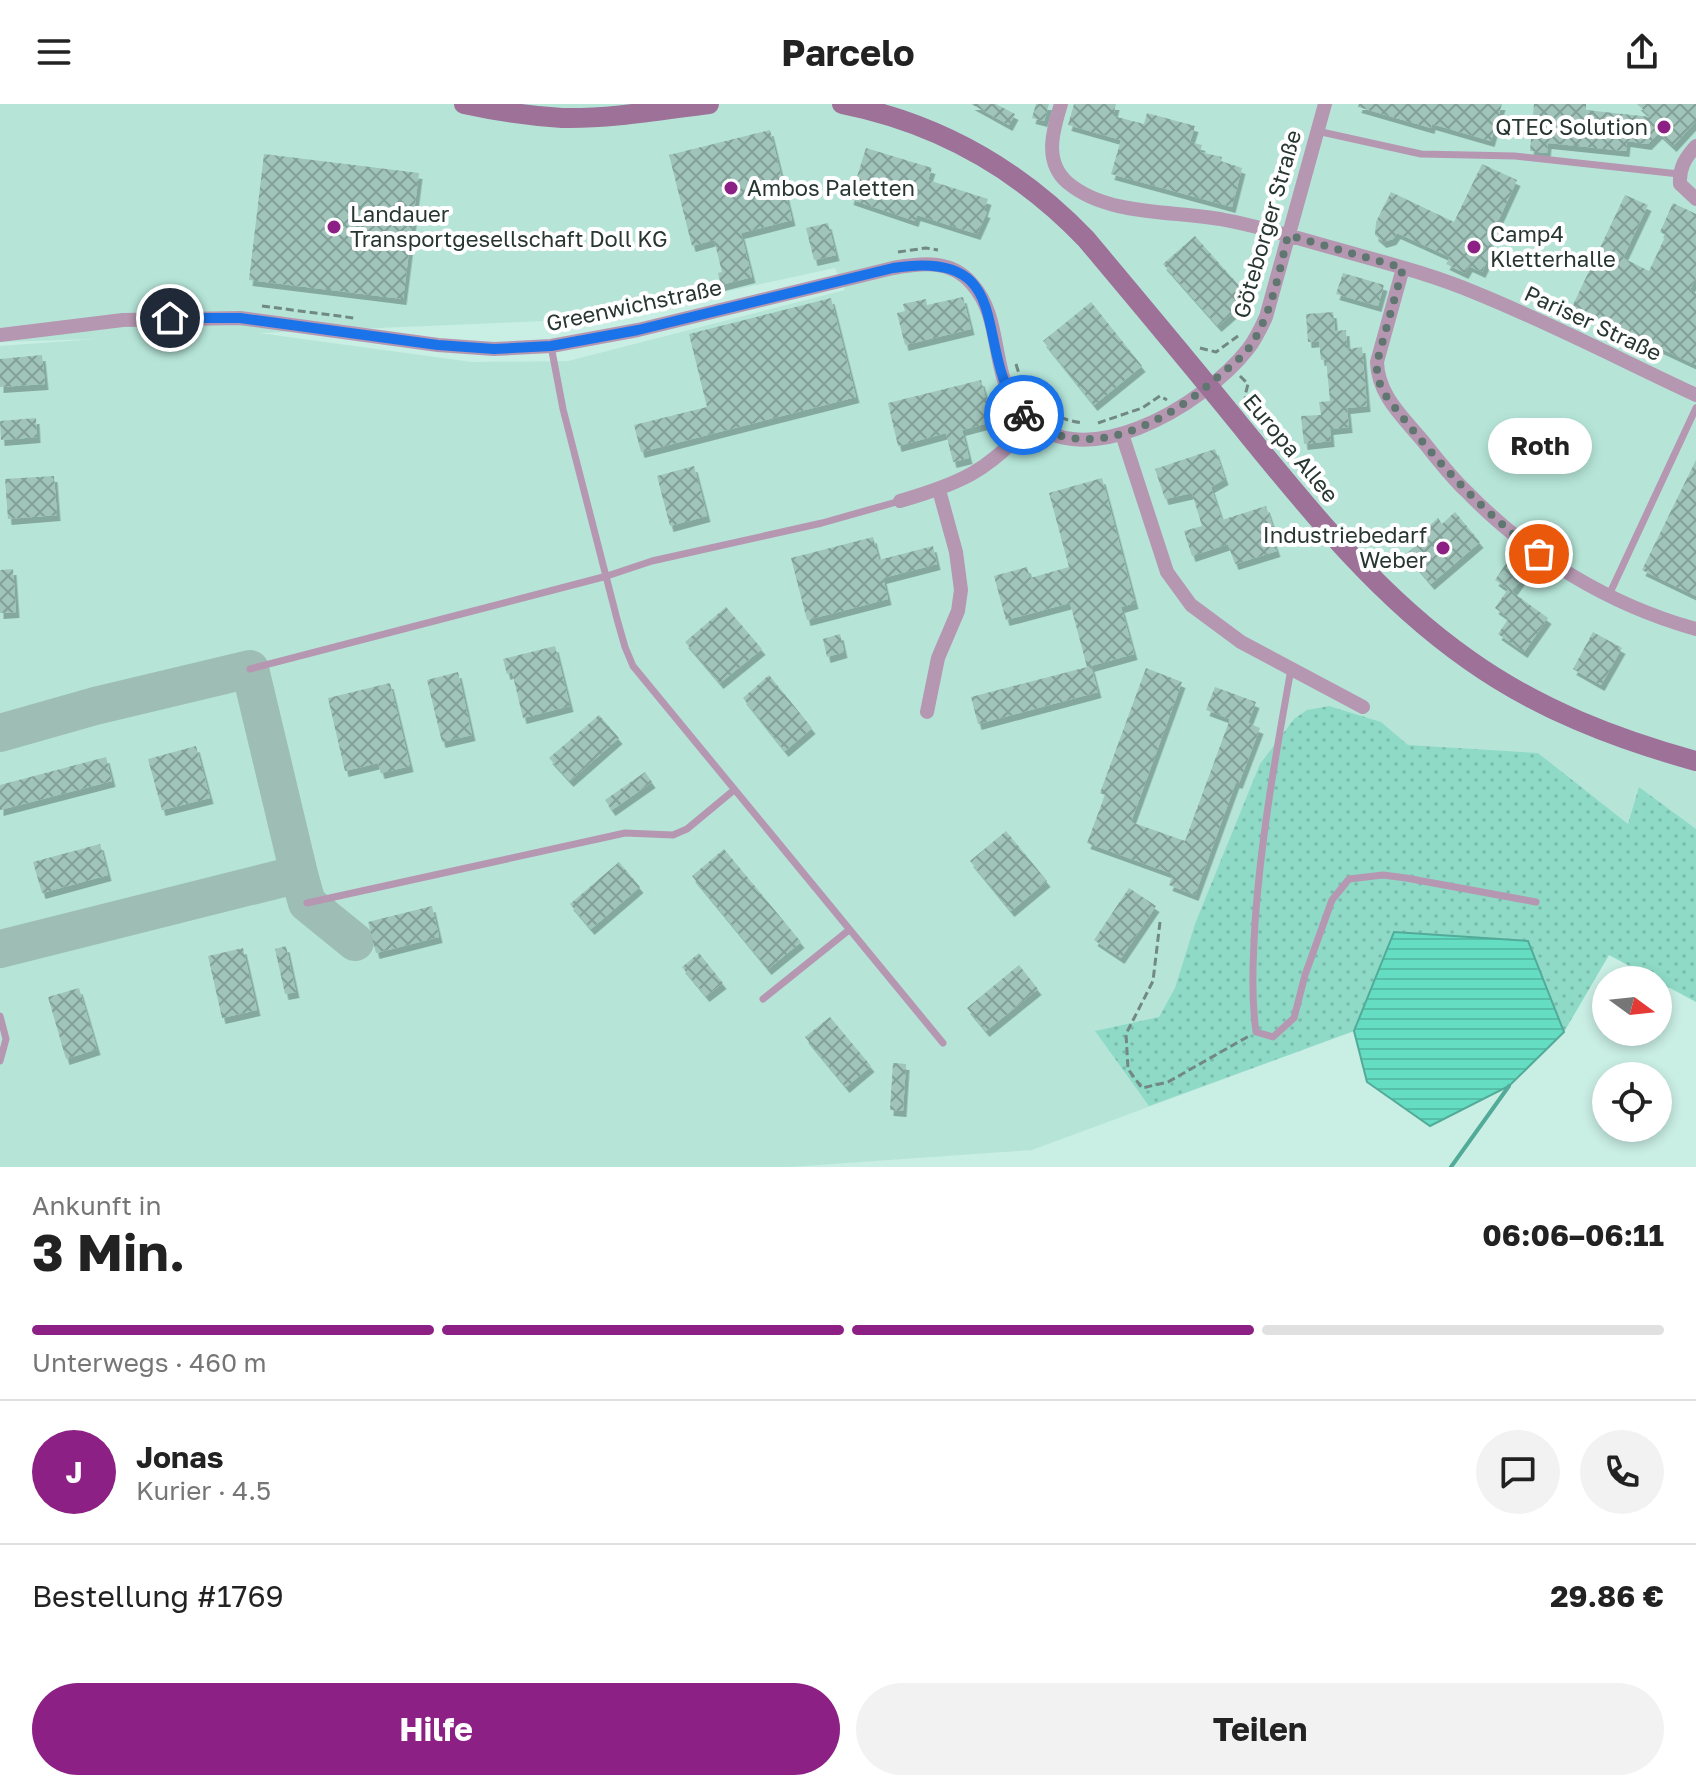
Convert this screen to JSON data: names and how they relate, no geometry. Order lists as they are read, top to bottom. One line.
{"streets":{"main road":["Europa Allee"],"street":["Göteborger Straße","Greenwichstraße","Pariser Straße"]},"crossings":[["Göteborger Straße","Pariser Straße"],["Göteborger Straße","Europa Allee"]],"places":["QTEC Solution","Ambos Paletten","Landauer Transportgesellschaft Doll KG","Camp4 Kletterhalle","Industriebedarf Weber","Roth"],"north":"right","page":{"header":"Parcelo","bubble":"Roth","heading":["3 Min.","Ankunft in","06:06–06:11"],"panel":["Jonas","Kurier · 4.5","Bestellung #1769","29.86 €"],"bar":"Unterwegs · 460 m","round":"J","buttons":["Hilfe","Teilen"]}}
